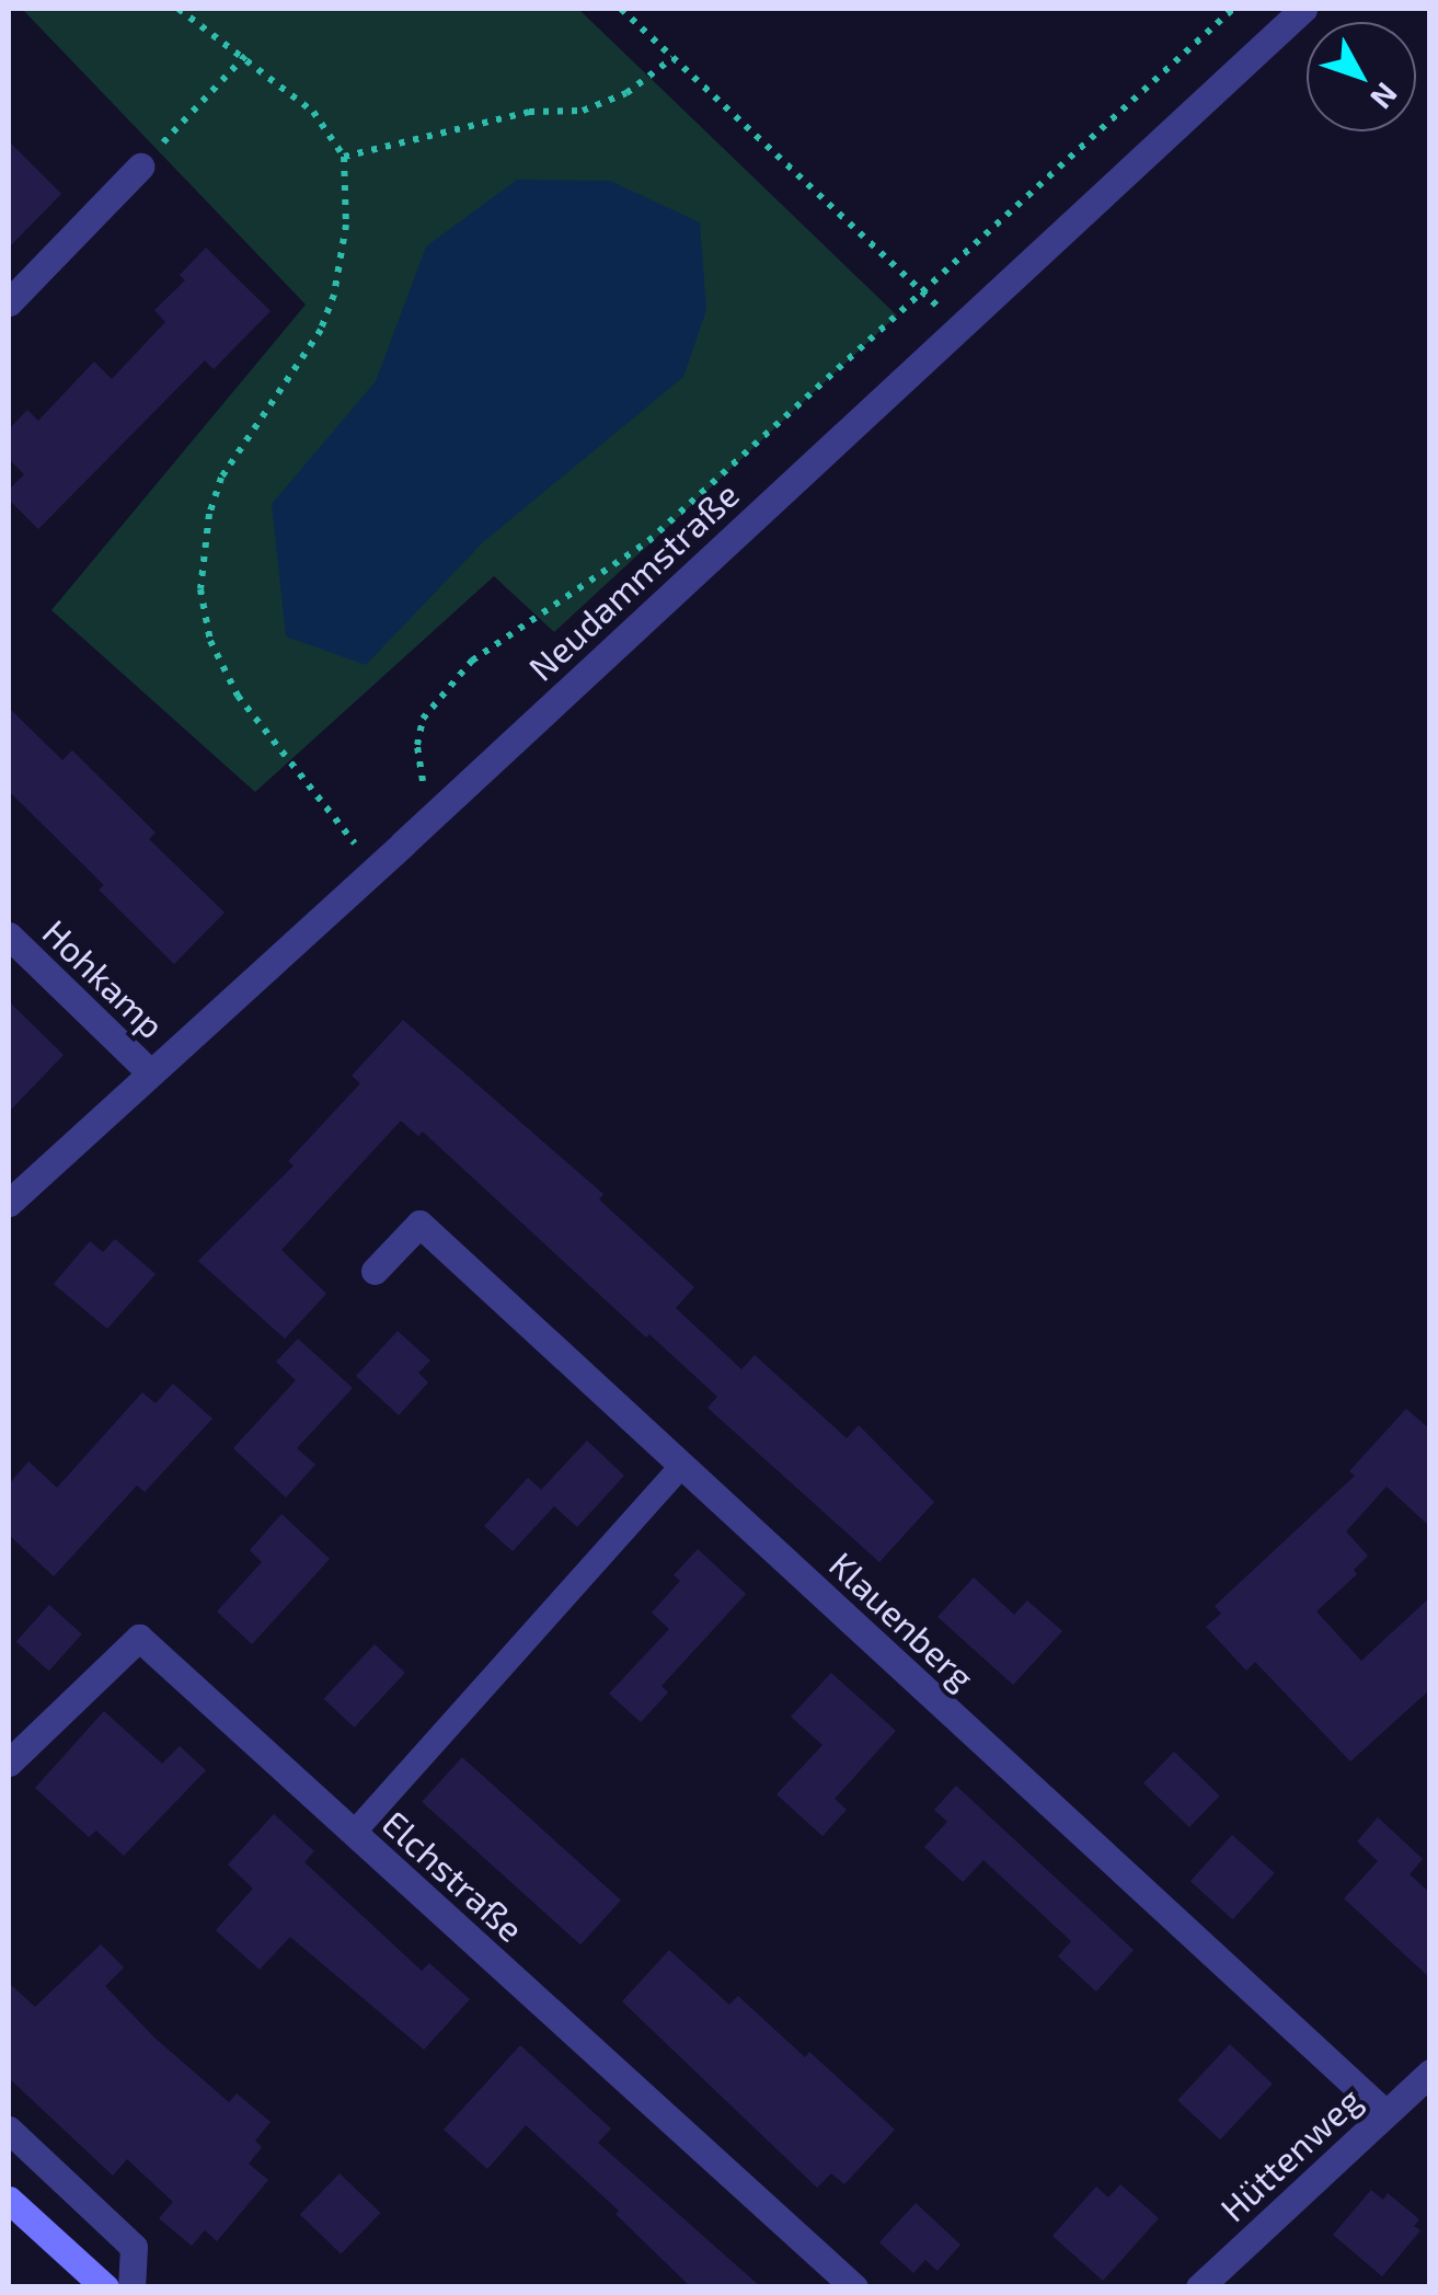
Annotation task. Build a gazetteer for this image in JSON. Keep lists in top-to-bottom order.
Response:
{
  "streets": {
    "street": [
      "Neudammstraße",
      "Hohkamp",
      "Klauenberg",
      "Elchstraße",
      "Hüttenweg"
    ]
  },
  "crossings": [
    ["Neudammstraße", "Hohkamp"],
    ["Klauenberg", "Hüttenweg"]
  ],
  "north": "bottom right"
}
